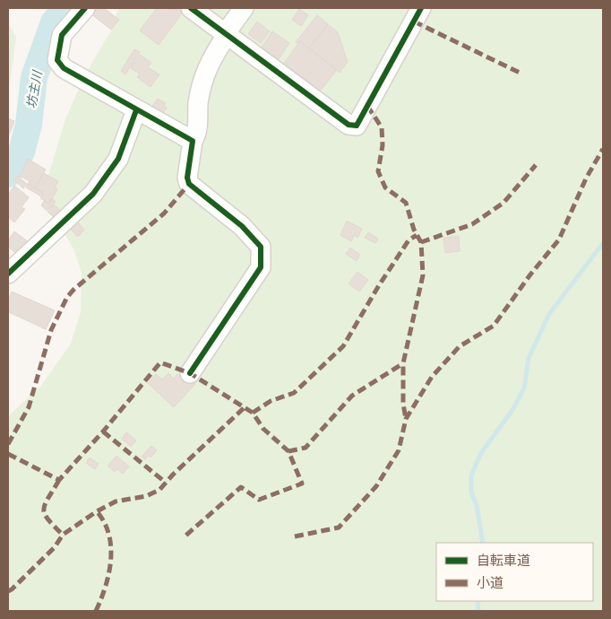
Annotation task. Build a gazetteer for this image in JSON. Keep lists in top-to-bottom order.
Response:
{
  "water": ["坊主川"],
  "legend": ["自転車道", "小道"]
}
